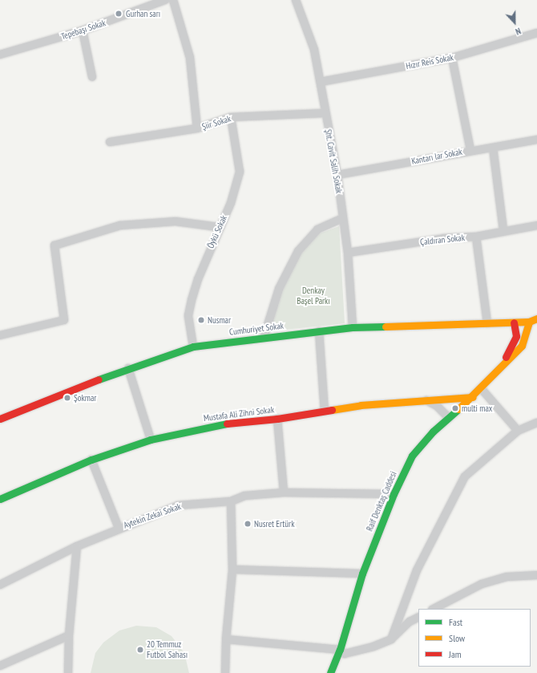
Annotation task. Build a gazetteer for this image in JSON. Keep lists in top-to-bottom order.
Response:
{
  "streets": {
    "street": [
      "Tepebaşı Sokak",
      "Hızır Reis Sokak",
      "Şiir Sokak",
      "Kantarı lar Sokak",
      "Şht. Cavit Salih Sokak",
      "Öykü Sokak",
      "Çaldıran Sokak",
      "Cumhuriyet Sokak",
      "Mustafa Ali Zihni Sokak",
      "Raif Denktaş Caddesi",
      "Aytekin Zekai Sokak"
    ]
  },
  "crossings": [
    ["Hızır Reis Sokak", "Şht. Cavit Salih Sokak"],
    ["Şiir Sokak", "Şht. Cavit Salih Sokak"],
    ["Şiir Sokak", "Öykü Sokak"],
    ["Kantarı lar Sokak", "Şht. Cavit Salih Sokak"],
    ["Şht. Cavit Salih Sokak", "Çaldıran Sokak"],
    ["Şht. Cavit Salih Sokak", "Cumhuriyet Sokak"],
    ["Öykü Sokak", "Cumhuriyet Sokak"],
    ["Cumhuriyet Sokak", "Raif Denktaş Caddesi"],
    ["Mustafa Ali Zihni Sokak", "Raif Denktaş Caddesi"],
    ["Raif Denktaş Caddesi", "Aytekin Zekai Sokak"]
  ],
  "parks": ["Denkay Başel Parkı"],
  "places": [
    "Gurhan sarı",
    "Nusmar",
    "Şokmar",
    "multi max",
    "Nusret Ertürk",
    "20 Temmuz Futbol Sahası"
  ],
  "legend": ["Fast", "Slow", "Jam"],
  "north": "bottom"
}
